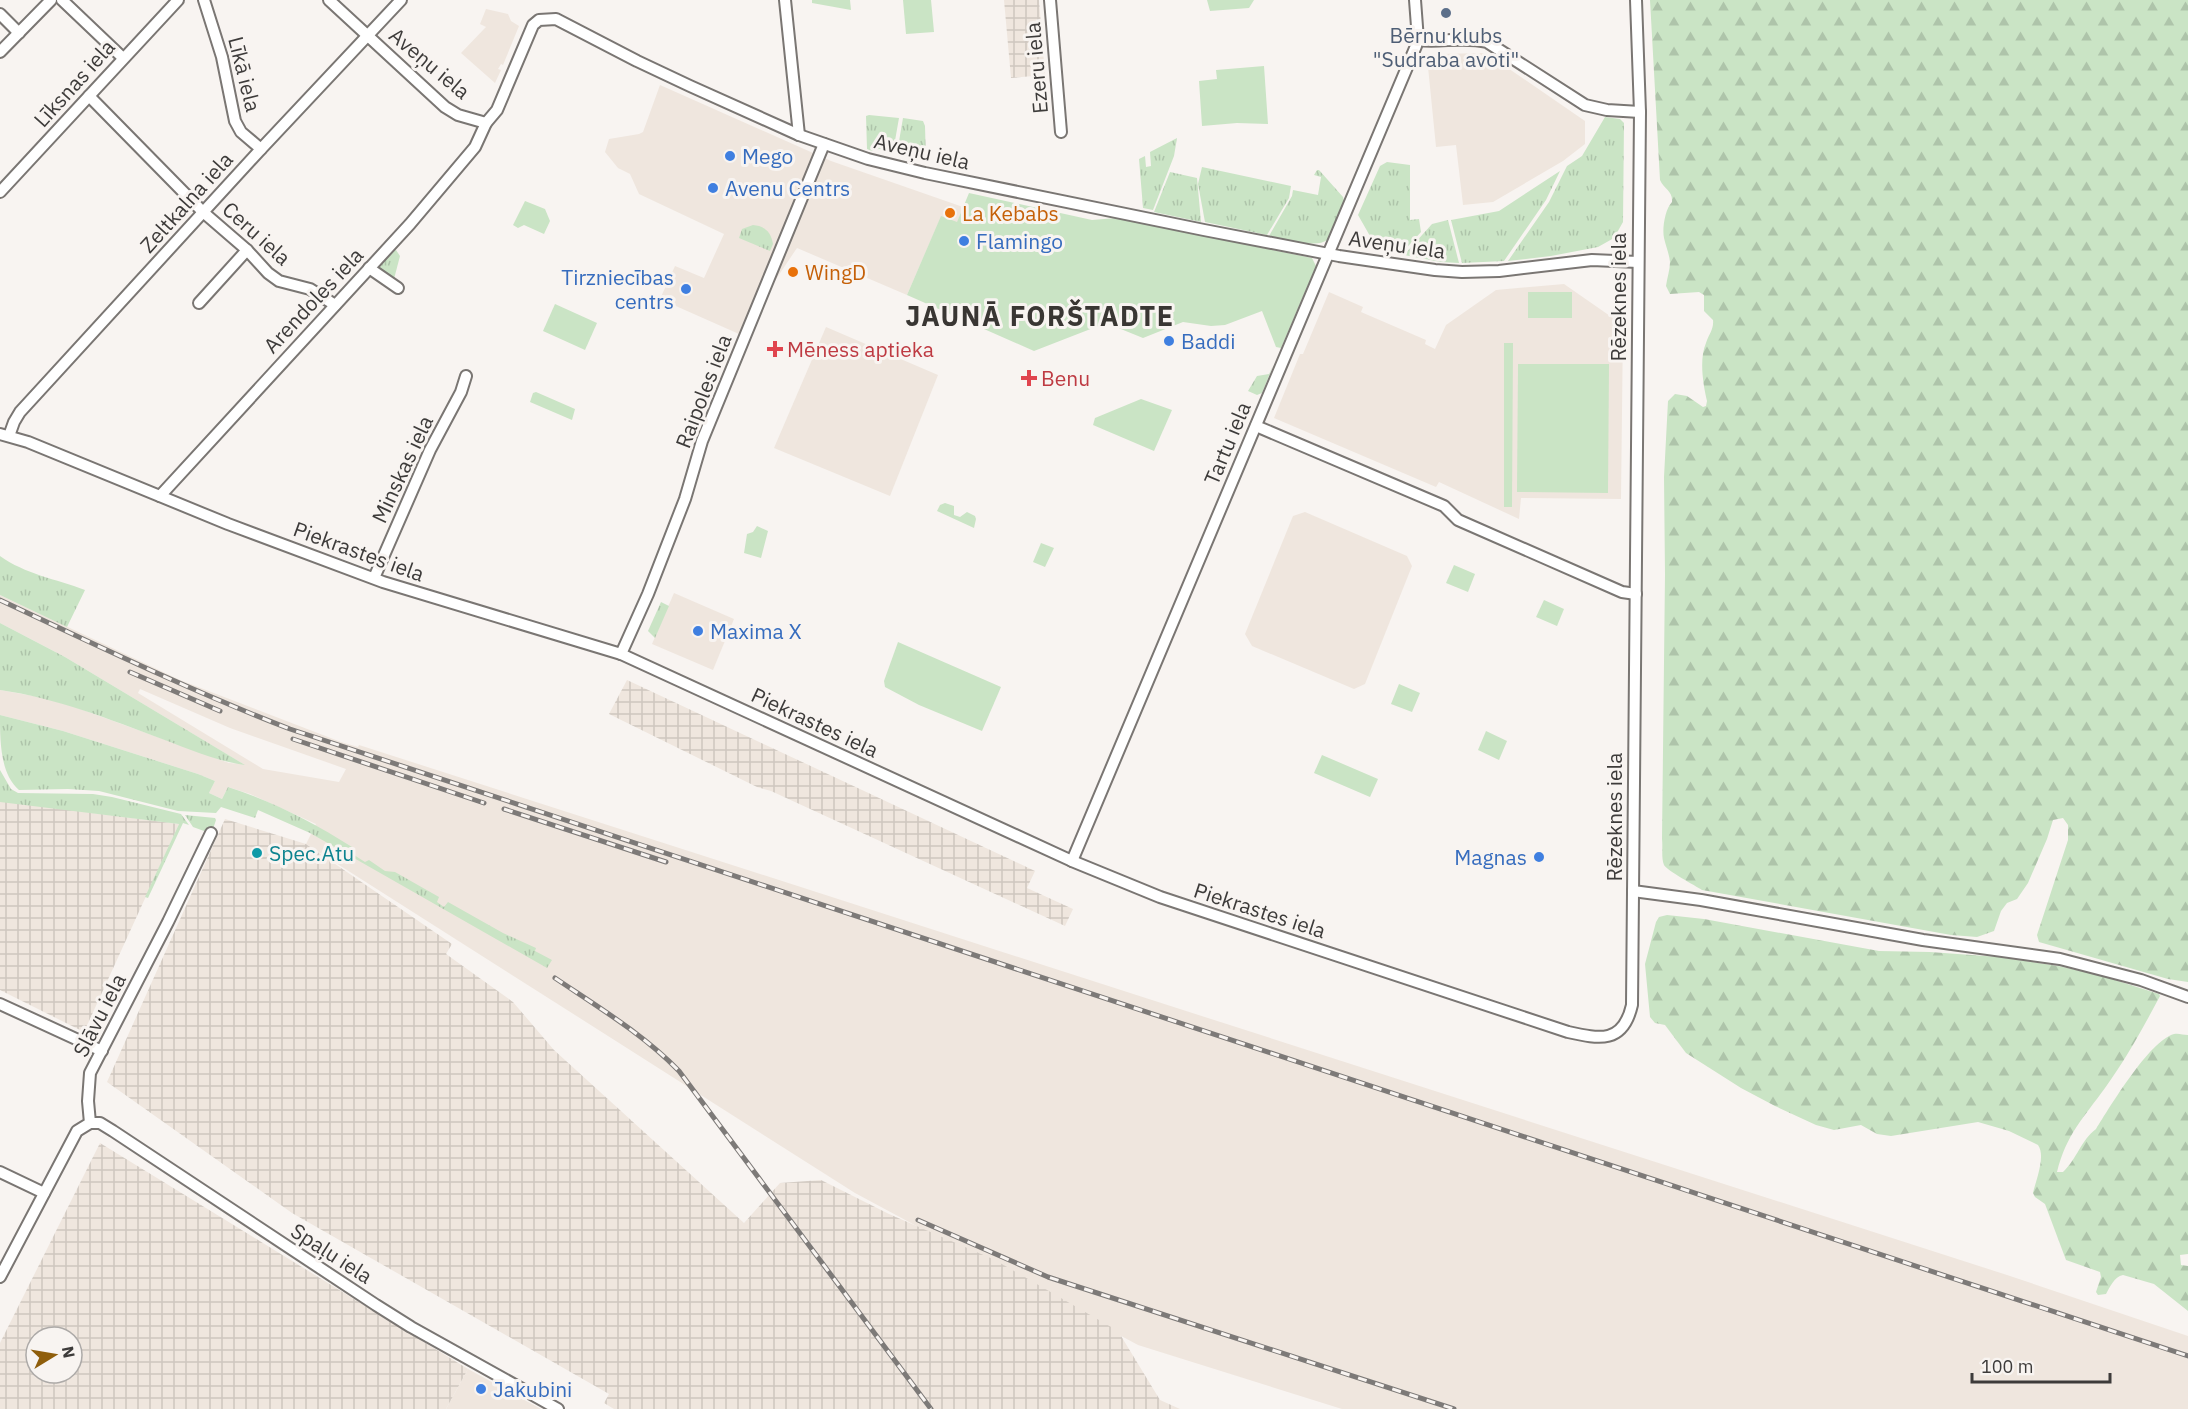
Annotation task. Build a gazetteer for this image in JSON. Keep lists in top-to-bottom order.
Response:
{
  "streets": {
    "street": [
      "Aveņu iela",
      "Ezeru iela",
      "Līkā iela",
      "Līksnas iela",
      "Zeltkalna iela",
      "Ceru iela",
      "Rēzeknes iela",
      "Arendoles iela",
      "Raipoles iela",
      "Tartu iela",
      "Minskas iela",
      "Piekrastes iela",
      "Slāvu iela",
      "Spaļu iela"
    ]
  },
  "crossings": [
    ["Aveņu iela", "Zeltkalna iela"],
    ["Aveņu iela", "Rēzeknes iela"],
    ["Aveņu iela", "Arendoles iela"],
    ["Aveņu iela", "Raipoles iela"],
    ["Aveņu iela", "Tartu iela"],
    ["Līkā iela", "Zeltkalna iela"],
    ["Līksnas iela", "Ceru iela"],
    ["Zeltkalna iela", "Ceru iela"],
    ["Zeltkalna iela", "Piekrastes iela"],
    ["Ceru iela", "Arendoles iela"],
    ["Rēzeknes iela", "Piekrastes iela"],
    ["Arendoles iela", "Piekrastes iela"],
    ["Raipoles iela", "Piekrastes iela"],
    ["Tartu iela", "Piekrastes iela"],
    ["Minskas iela", "Piekrastes iela"],
    ["Slāvu iela", "Spaļu iela"]
  ],
  "districts": ["JAUNĀ FORŠTADTE"],
  "places": {
    "other": [
      "Bērnu klubs \"Sudraba avoti\"",
      "Mego",
      "Avenu Centrs",
      "La Kebabs",
      "Flamingo",
      "WingD",
      "Tirzniecības centrs",
      "Baddi",
      "Maxima X",
      "Spec.Atu",
      "Magnas",
      "Jakubini"
    ],
    "health": ["Mēness aptieka", "Benu"]
  },
  "scale_bar": "100 m",
  "north": "right"
}
